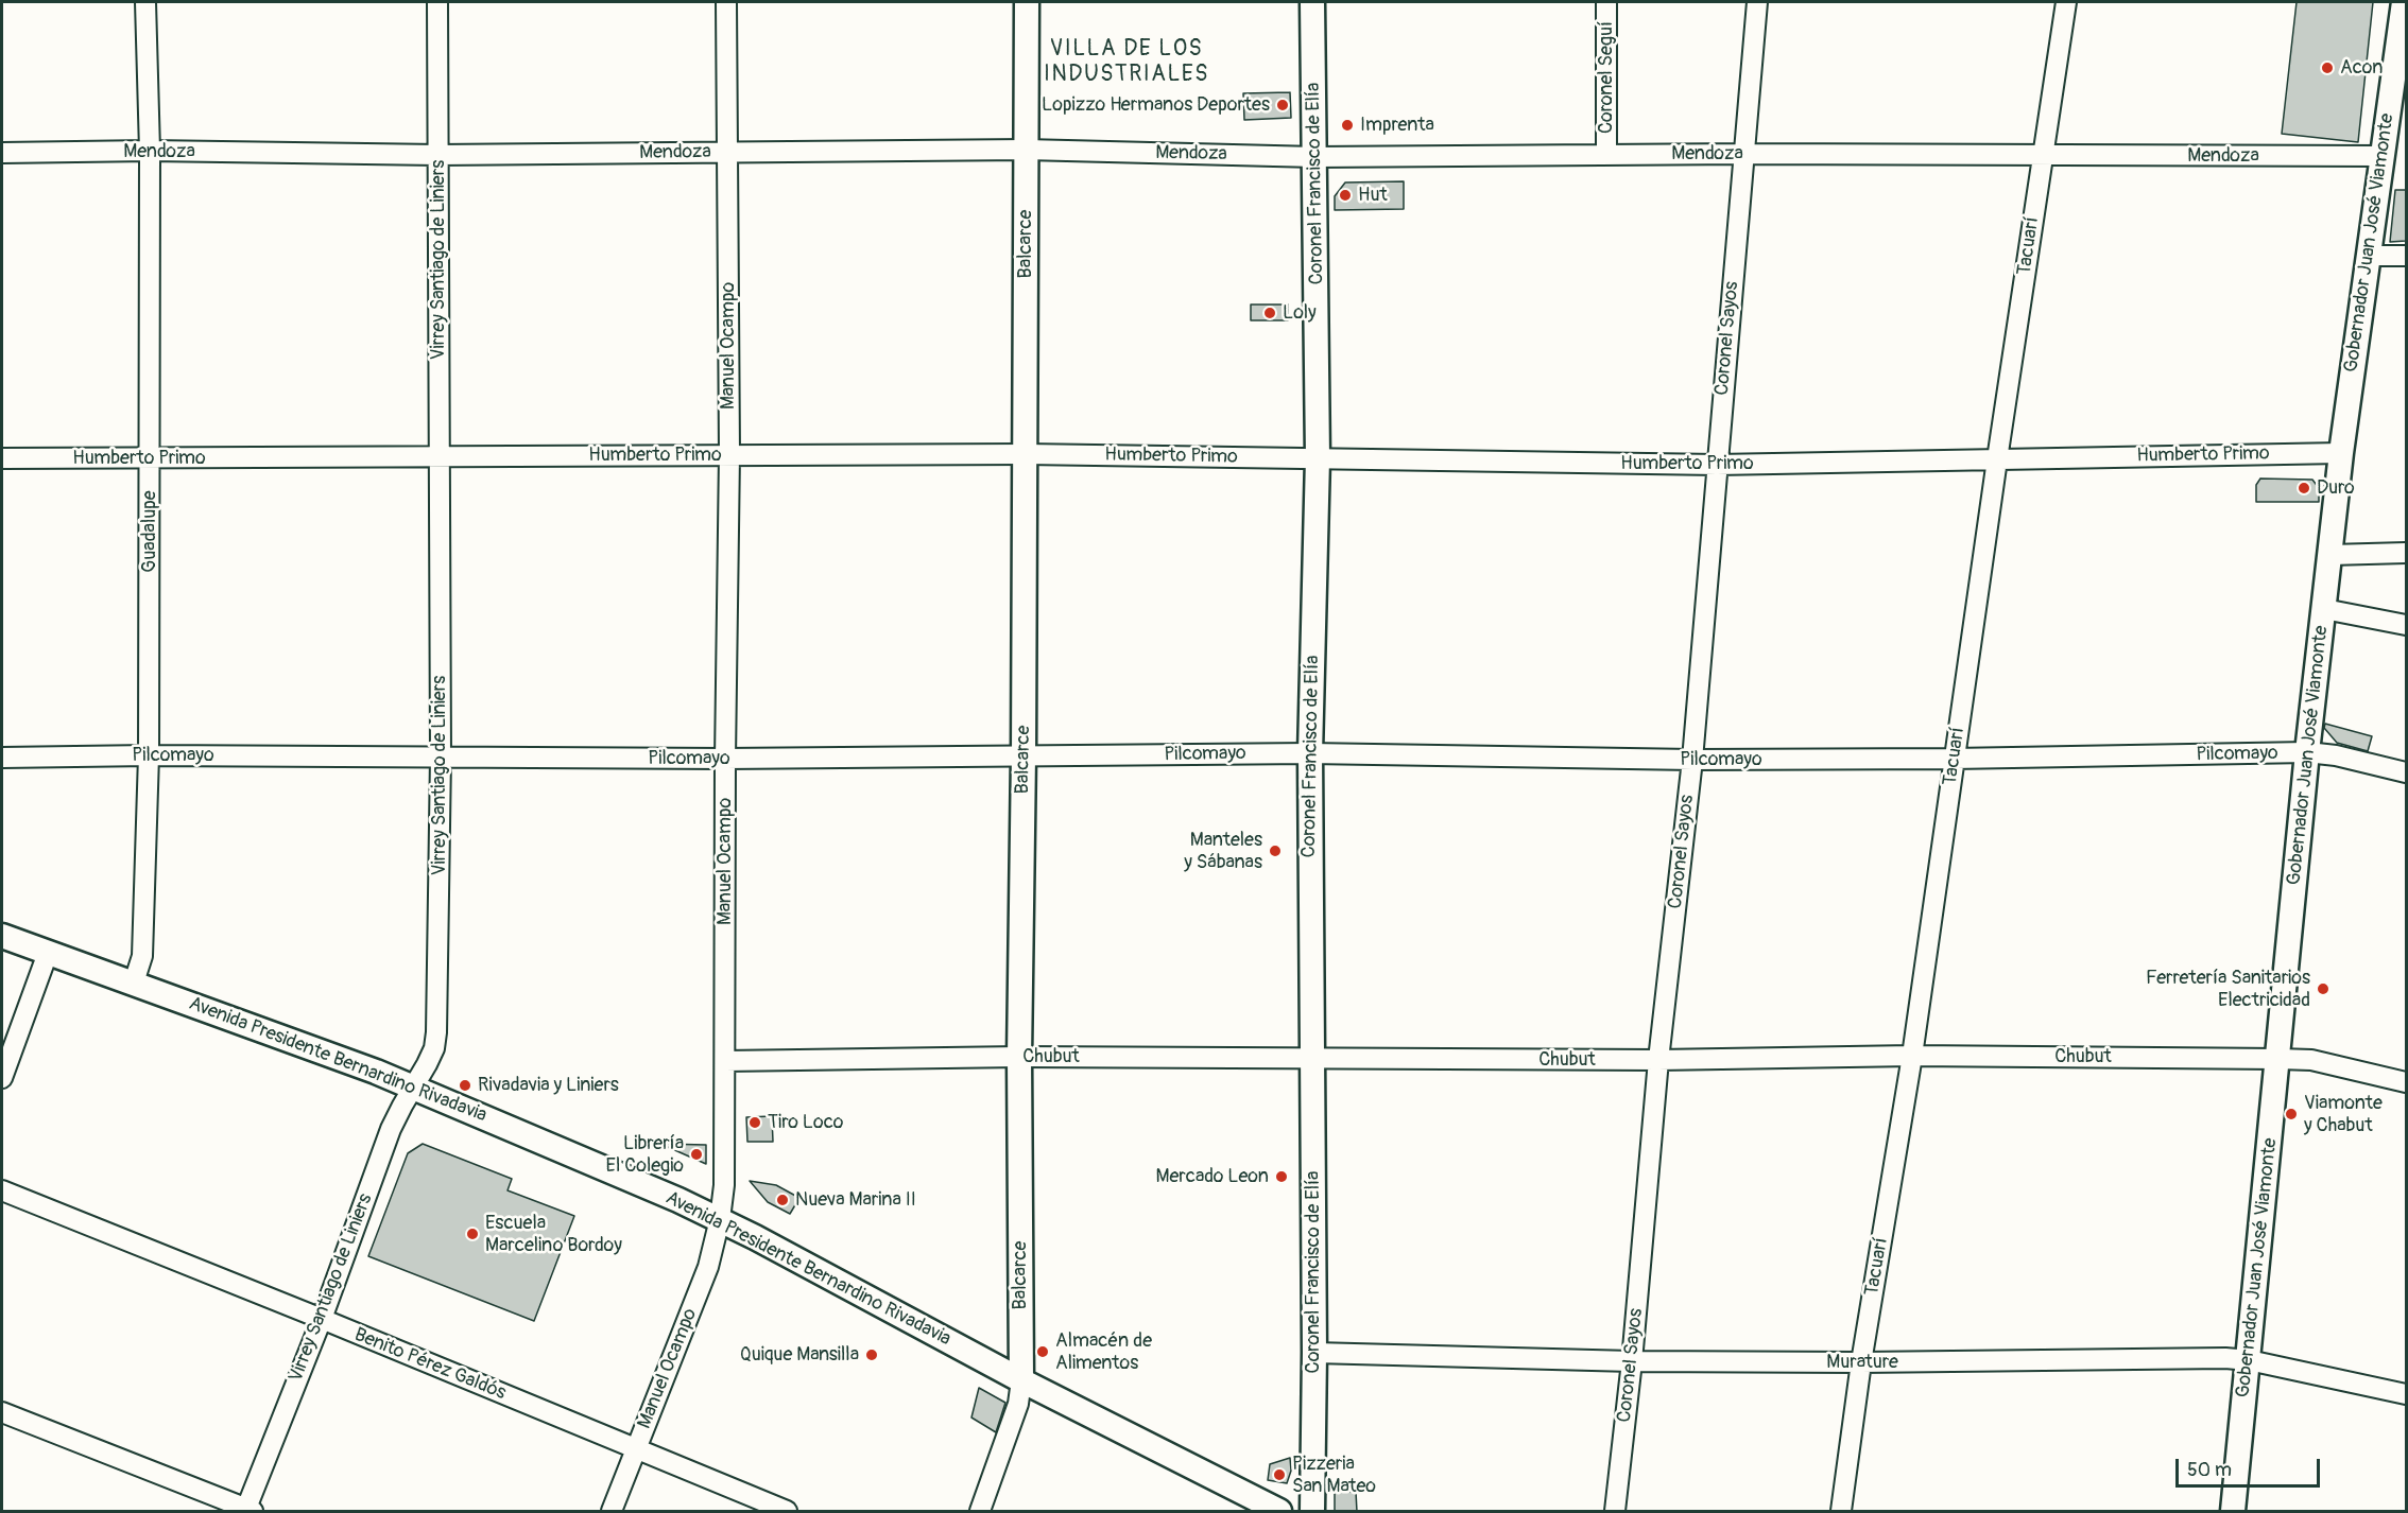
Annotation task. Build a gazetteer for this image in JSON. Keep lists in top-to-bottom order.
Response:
{
  "streets": {
    "street": [
      "Coronel Seguí",
      "Mendoza",
      "Coronel Francisco de Elía",
      "Gobernador Juan José Viamonte",
      "Balcarce",
      "Tacuarí",
      "Virrey Santiago de Liniers",
      "Coronel Sayos",
      "Manuel Ocampo",
      "Humberto Primo",
      "Guadalupe",
      "Pilcomayo",
      "Chubut",
      "Avenida Presidente Bernardino Rivadavia",
      "Murature",
      "Benito Pérez Galdós"
    ]
  },
  "crossings": [
    ["Coronel Seguí", "Mendoza"],
    ["Mendoza", "Coronel Francisco de Elía"],
    ["Mendoza", "Gobernador Juan José Viamonte"],
    ["Mendoza", "Balcarce"],
    ["Mendoza", "Tacuarí"],
    ["Mendoza", "Virrey Santiago de Liniers"],
    ["Mendoza", "Coronel Sayos"],
    ["Mendoza", "Manuel Ocampo"],
    ["Mendoza", "Guadalupe"],
    ["Coronel Francisco de Elía", "Humberto Primo"],
    ["Coronel Francisco de Elía", "Pilcomayo"],
    ["Coronel Francisco de Elía", "Chubut"],
    ["Coronel Francisco de Elía", "Murature"],
    ["Gobernador Juan José Viamonte", "Humberto Primo"],
    ["Gobernador Juan José Viamonte", "Pilcomayo"],
    ["Gobernador Juan José Viamonte", "Chubut"],
    ["Gobernador Juan José Viamonte", "Murature"],
    ["Balcarce", "Humberto Primo"],
    ["Balcarce", "Pilcomayo"],
    ["Balcarce", "Chubut"],
    ["Balcarce", "Avenida Presidente Bernardino Rivadavia"],
    ["Tacuarí", "Humberto Primo"],
    ["Tacuarí", "Pilcomayo"],
    ["Tacuarí", "Chubut"],
    ["Tacuarí", "Murature"],
    ["Virrey Santiago de Liniers", "Humberto Primo"],
    ["Virrey Santiago de Liniers", "Pilcomayo"],
    ["Virrey Santiago de Liniers", "Avenida Presidente Bernardino Rivadavia"],
    ["Virrey Santiago de Liniers", "Benito Pérez Galdós"],
    ["Coronel Sayos", "Humberto Primo"],
    ["Coronel Sayos", "Pilcomayo"],
    ["Coronel Sayos", "Chubut"],
    ["Coronel Sayos", "Murature"],
    ["Manuel Ocampo", "Humberto Primo"],
    ["Manuel Ocampo", "Pilcomayo"],
    ["Manuel Ocampo", "Chubut"],
    ["Manuel Ocampo", "Avenida Presidente Bernardino Rivadavia"],
    ["Manuel Ocampo", "Benito Pérez Galdós"],
    ["Humberto Primo", "Guadalupe"],
    ["Guadalupe", "Pilcomayo"],
    ["Guadalupe", "Avenida Presidente Bernardino Rivadavia"]
  ],
  "districts": ["VILLA DE LOS INDUSTRIALES"],
  "places": [
    "Acon",
    "Lopizzo Hermanos Deportes",
    "Imprenta",
    "Hut",
    "Loly",
    "Duro",
    "Manteles y Sábanas",
    "Ferretería Sanitarios Electricidad",
    "Rivadavia y Liniers",
    "Viamonte y Chabut",
    "Tiro Loco",
    "Librería El Colegio",
    "Mercado Leon",
    "Nueva Marina II",
    "Escuela Marcelino Bordoy",
    "Almacén de Alimentos",
    "Quique Mansilla",
    "Pizzeria San Mateo"
  ],
  "scale_bar": "50 m"
}
